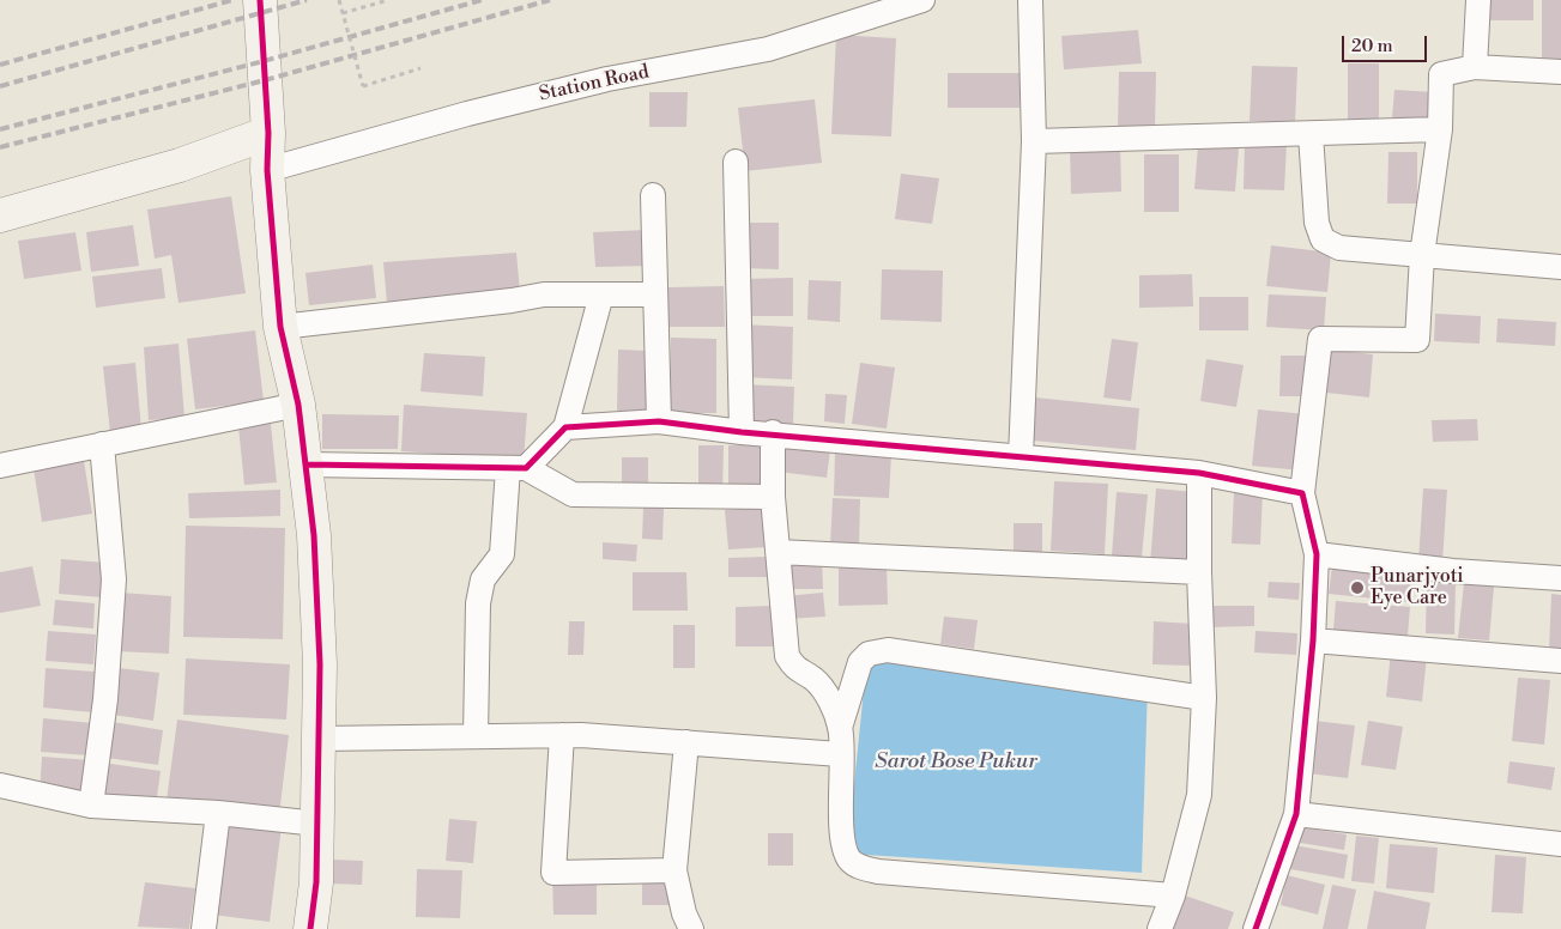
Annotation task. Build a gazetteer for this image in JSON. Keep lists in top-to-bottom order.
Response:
{
  "streets": {
    "street": ["Station Road"]
  },
  "water": ["Sarot Bose Pukur"],
  "places": ["Punarjyoti Eye Care"],
  "scale_bar": "20 m"
}
